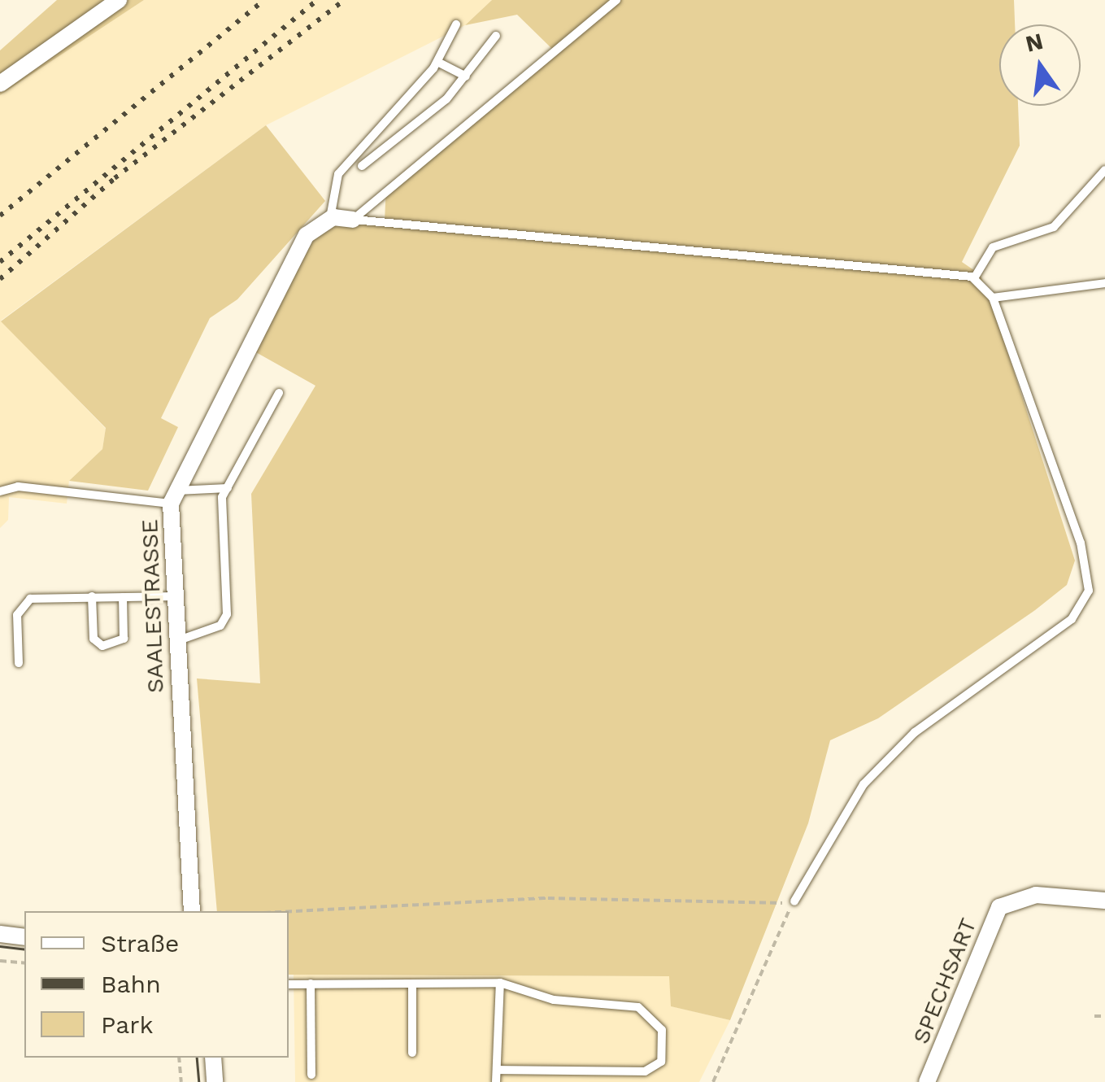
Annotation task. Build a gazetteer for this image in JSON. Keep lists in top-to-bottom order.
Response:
{
  "streets": {
    "street": ["SAALESTRASSE", "SPECHSART"]
  },
  "legend": ["Straße", "Bahn", "Park"],
  "north": "top"
}
